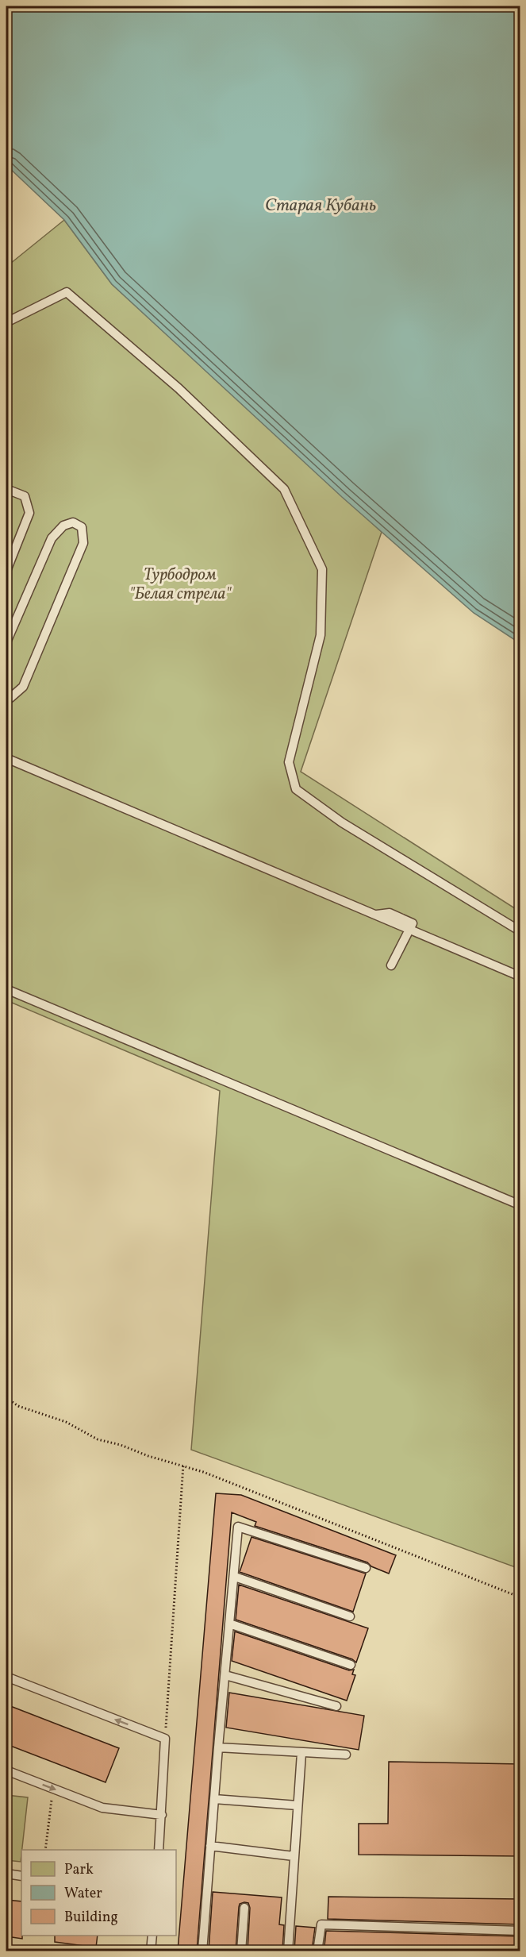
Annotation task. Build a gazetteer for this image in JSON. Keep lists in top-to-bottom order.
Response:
{
  "water": ["Старая Кубань"],
  "parks": ["Турбодром \"Белая стрела\""],
  "legend": ["Park", "Water", "Building"]
}
